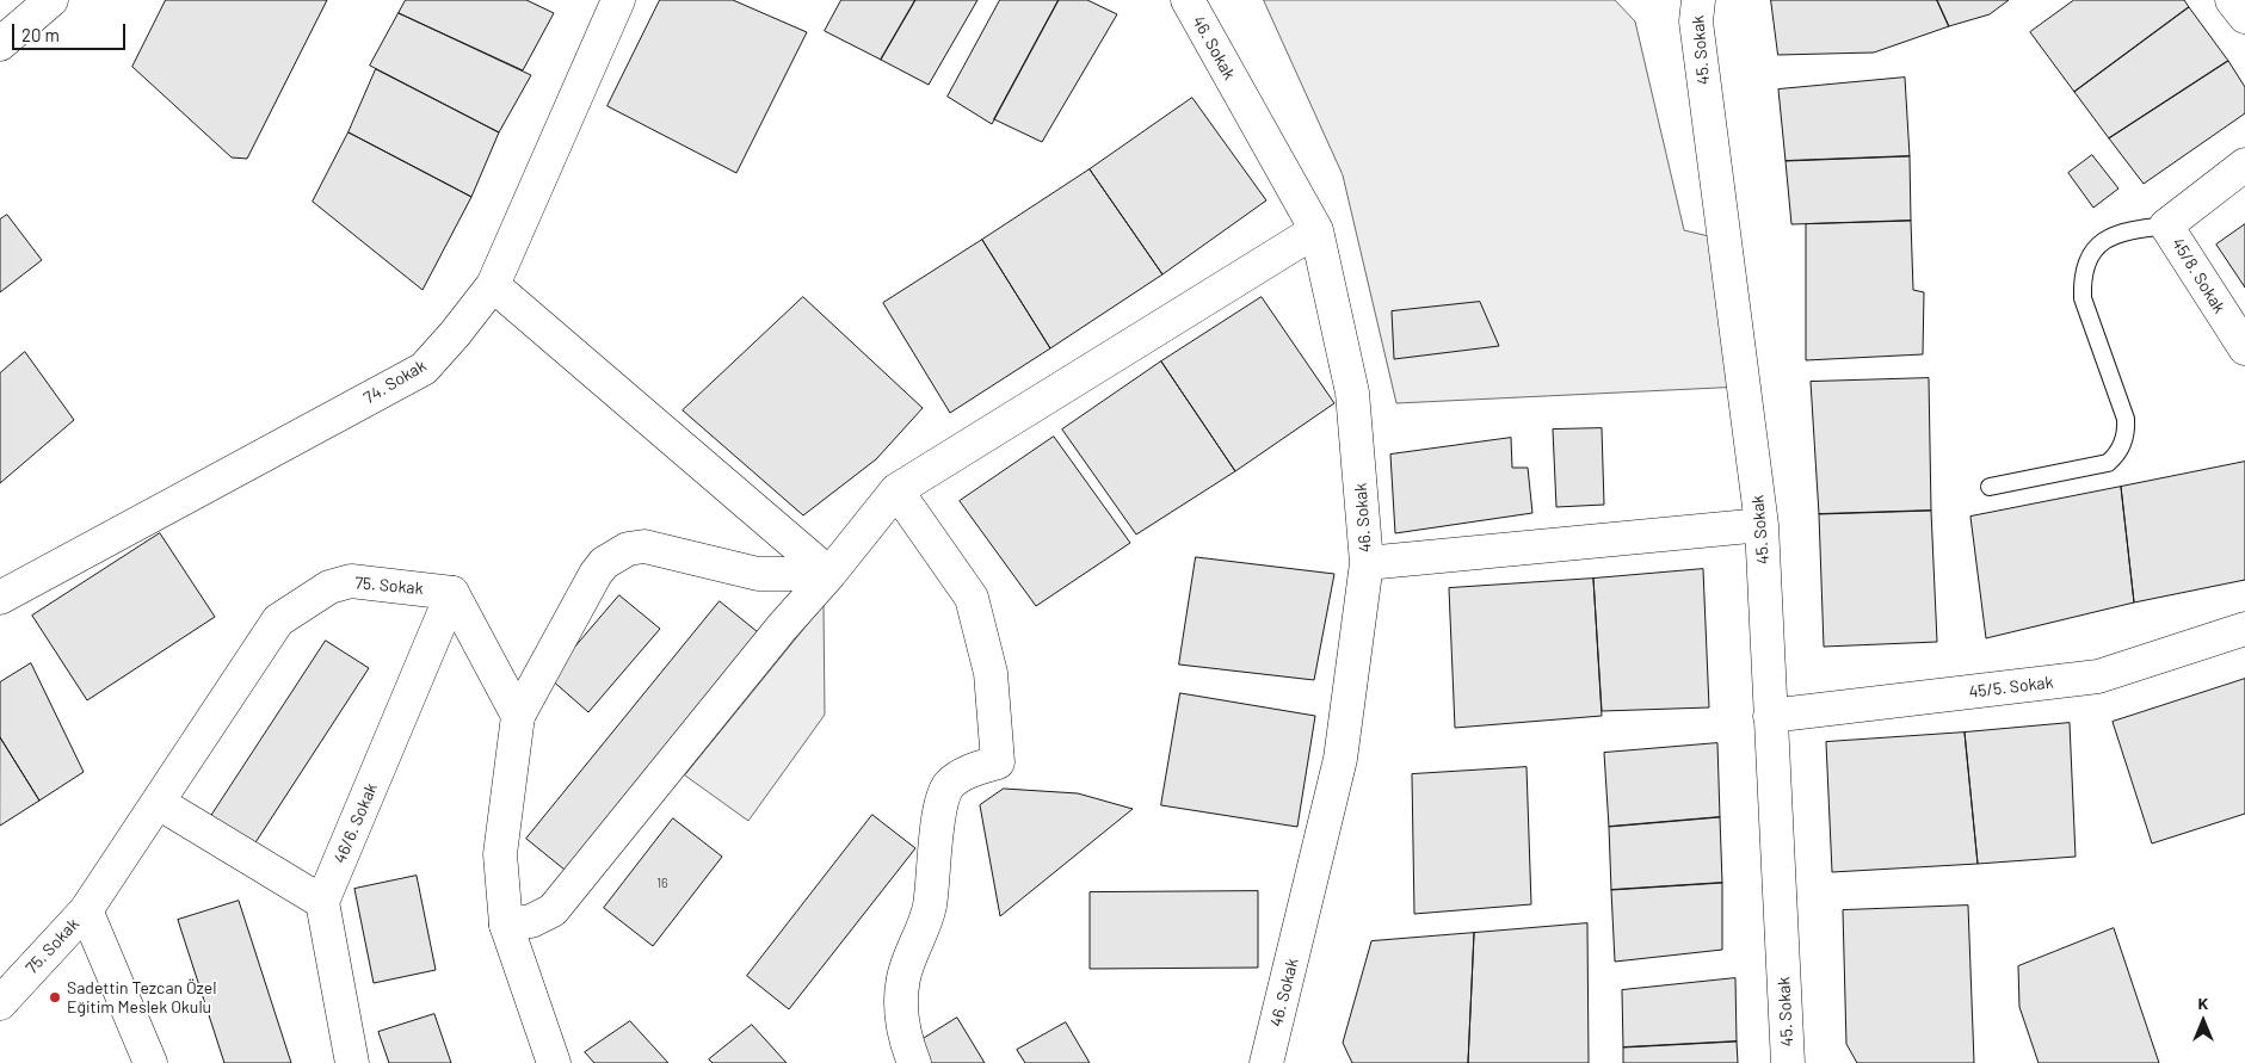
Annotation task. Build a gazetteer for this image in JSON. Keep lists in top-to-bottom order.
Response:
{
  "streets": {
    "street": [
      "46. Sokak",
      "45. Sokak",
      "45/8. Sokak",
      "74. Sokak",
      "75. Sokak",
      "45/5. Sokak",
      "46/6. Sokak"
    ]
  },
  "crossings": [
    ["45. Sokak", "45/5. Sokak"],
    ["75. Sokak", "46/6. Sokak"]
  ],
  "places": ["Sadettin Tezcan Özel Eğitim Meslek Okulu"],
  "house_numbers": ["16"],
  "scale_bar": "20 m",
  "north": "top"
}
